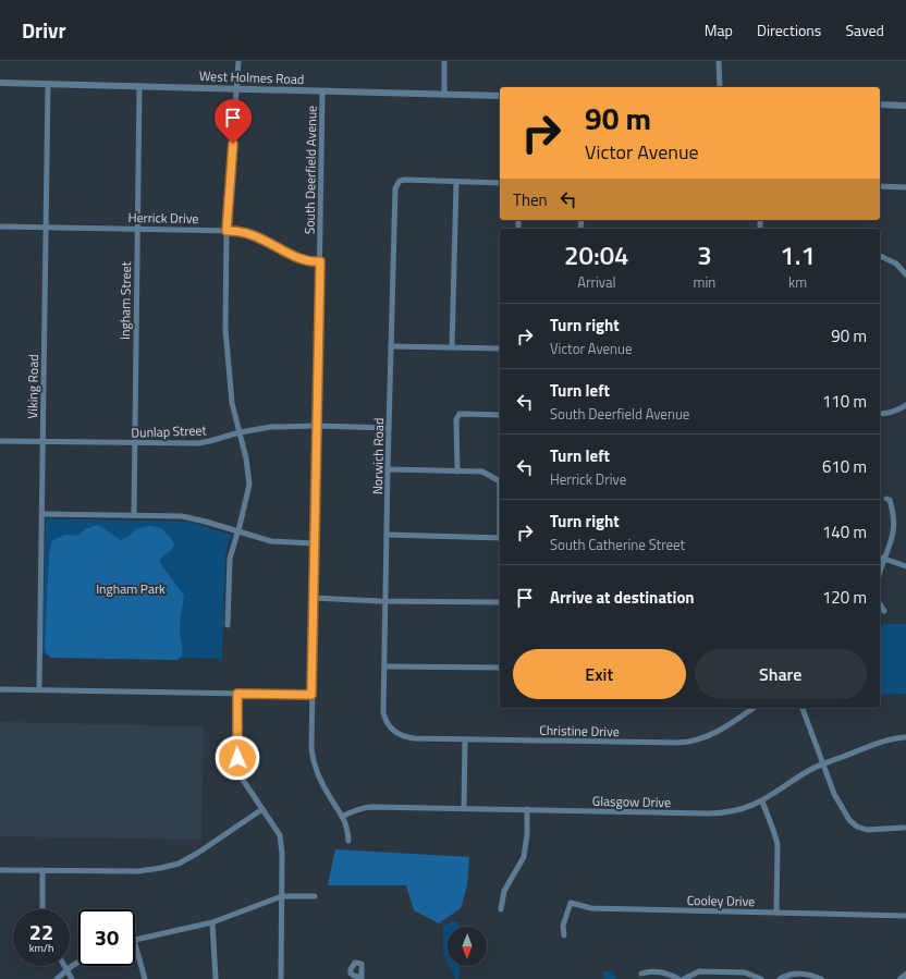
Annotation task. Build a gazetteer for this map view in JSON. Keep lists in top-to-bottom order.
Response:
{
  "streets": {
    "street": [
      "West Holmes Road",
      "South Deerfield Avenue",
      "Herrick Drive",
      "Ingham Street",
      "Viking Road",
      "Dunlap Street",
      "Norwich Road",
      "Christine Drive",
      "Glasgow Drive",
      "Cooley Drive"
    ]
  },
  "crossings": [
    ["West Holmes Road", "South Deerfield Avenue"],
    ["West Holmes Road", "Ingham Street"],
    ["West Holmes Road", "Viking Road"],
    ["South Deerfield Avenue", "Herrick Drive"],
    ["South Deerfield Avenue", "Dunlap Street"],
    ["South Deerfield Avenue", "Glasgow Drive"],
    ["Herrick Drive", "Ingham Street"],
    ["Herrick Drive", "Viking Road"],
    ["Ingham Street", "Dunlap Street"],
    ["Viking Road", "Dunlap Street"],
    ["Dunlap Street", "Norwich Road"],
    ["Norwich Road", "Christine Drive"]
  ],
  "parks": ["Ingham Park"],
  "north": "bottom",
  "page": {
    "header": "Drivr",
    "nav": ["Map", "Directions", "Saved"],
    "turn": ["90 m", "Victor Avenue"],
    "then": "Then",
    "eta": [
      "20:04",
      "Arrival",
      "3",
      "min",
      "1.1",
      "km"
    ],
    "list": [
      {
        "name": "Turn right",
        "note": "Victor Avenue",
        "value": "90 m"
      },
      {
        "name": "Turn left",
        "note": "South Deerfield Avenue",
        "value": "110 m"
      },
      {
        "name": "Turn left",
        "note": "Herrick Drive",
        "value": "610 m"
      },
      {
        "name": "Turn right",
        "note": "South Catherine Street",
        "value": "140 m"
      },
      {
        "name": "Arrive at destination",
        "value": "120 m"
      }
    ],
    "buttons": ["Exit", "Share"],
    "speed": "22 km/h",
    "limit": "30"
  }
}
